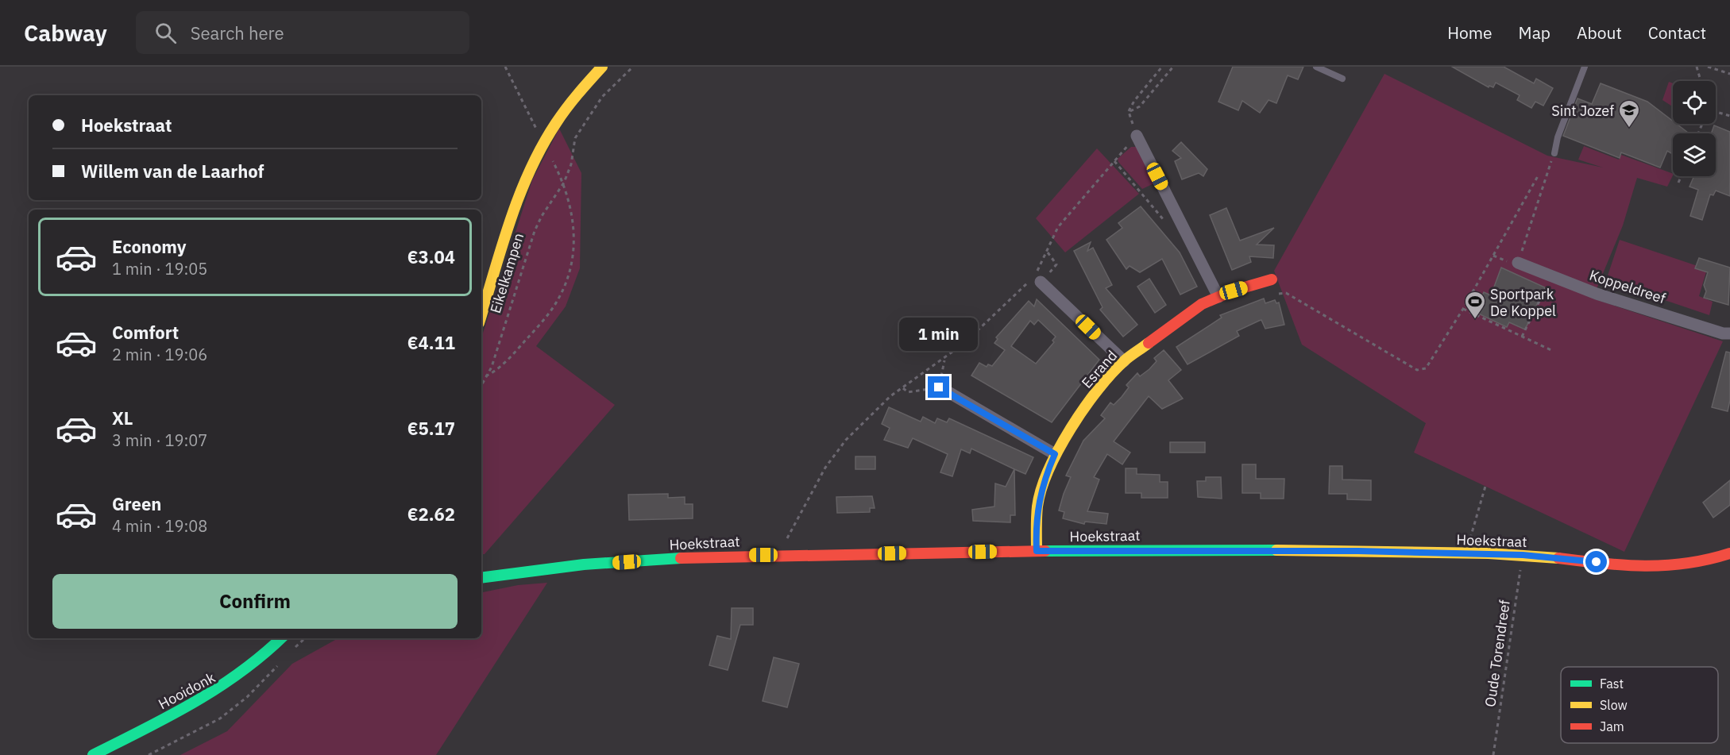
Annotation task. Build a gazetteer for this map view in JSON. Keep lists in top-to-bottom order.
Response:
{
  "streets": {
    "street": [
      "Eikelkampen",
      "Koppeldreef",
      "Esrand",
      "Hoekstraat",
      "Hooidonk"
    ],
    "path": ["Oude Torendreef"]
  },
  "crossings": [
    ["Esrand", "Hoekstraat"],
    ["Hoekstraat", "Oude Torendreef"]
  ],
  "places": {
    "school or university": ["Sint Jozef"],
    "sports": ["Sportpark De Koppel"]
  },
  "legend": ["Fast", "Slow", "Jam"],
  "page": {
    "header": "Cabway",
    "search": "Search here",
    "nav": [
      "Home",
      "Map",
      "About",
      "Contact"
    ],
    "banner": ["Hoekstraat", "Willem van de Laarhof"],
    "list": [
      {
        "name": "Economy",
        "note": "1 min · 19:05",
        "value": "€3.04"
      },
      {
        "name": "Comfort",
        "note": "2 min · 19:06",
        "value": "€4.11"
      },
      {
        "name": "XL",
        "note": "3 min · 19:07",
        "value": "€5.17"
      },
      {
        "name": "Green",
        "note": "4 min · 19:08",
        "value": "€2.62"
      }
    ],
    "bubble": "1 min",
    "buttons": "Confirm"
  }
}
